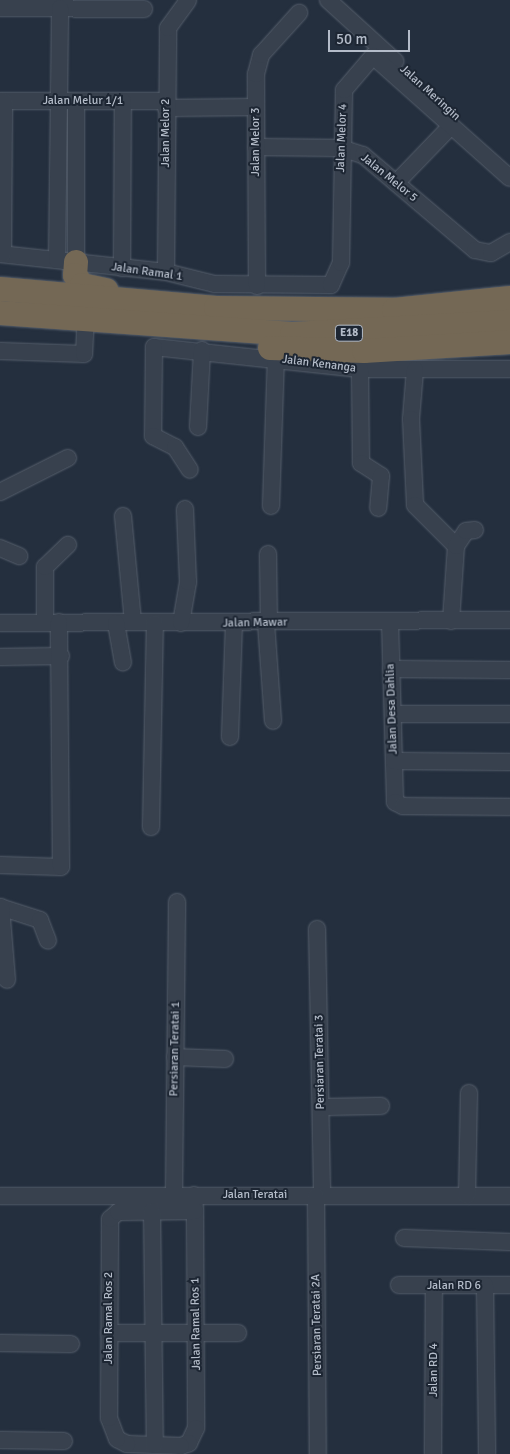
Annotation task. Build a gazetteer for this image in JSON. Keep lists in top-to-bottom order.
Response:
{
  "streets": {
    "highway": ["E18"],
    "street": [
      "Jalan Meringin",
      "Jalan Melur 1/1",
      "Jalan Melor 2",
      "Jalan Melor 4",
      "Jalan Melor 3",
      "Jalan Melor 5",
      "Jalan Ramal 1",
      "Jalan Kenanga",
      "Jalan Mawar",
      "Jalan Desa Dahlia",
      "Persiaran Teratai 1",
      "Persiaran Teratai 3",
      "Jalan Teratai",
      "Jalan RD 6",
      "Jalan Ramal Ros 2",
      "Jalan Ramal Ros 1",
      "Persiaran Teratai 2A",
      "Jalan RD 4"
    ]
  },
  "crossings": [
    ["Jalan Melur 1/1", "Jalan Melor 2"],
    ["Jalan Melur 1/1", "Jalan Melor 3"],
    ["Jalan Melor 2", "Jalan Ramal 1"],
    ["Jalan Melor 4", "Jalan Melor 5"],
    ["Jalan Melor 4", "Jalan Ramal 1"],
    ["Jalan Melor 3", "Jalan Melor 5"],
    ["Jalan Melor 3", "Jalan Ramal 1"],
    ["E18", "Jalan Kenanga"],
    ["Jalan Mawar", "Jalan Desa Dahlia"],
    ["Persiaran Teratai 1", "Jalan Teratai"],
    ["Persiaran Teratai 3", "Jalan Teratai"],
    ["Persiaran Teratai 3", "Persiaran Teratai 2A"],
    ["Jalan Teratai", "Jalan Ramal Ros 2"],
    ["Jalan Teratai", "Jalan Ramal Ros 1"],
    ["Jalan Teratai", "Persiaran Teratai 2A"],
    ["Jalan RD 6", "Jalan RD 4"],
    ["Jalan Ramal Ros 2", "Jalan Ramal Ros 1"]
  ],
  "scale_bar": "50 m"
}
